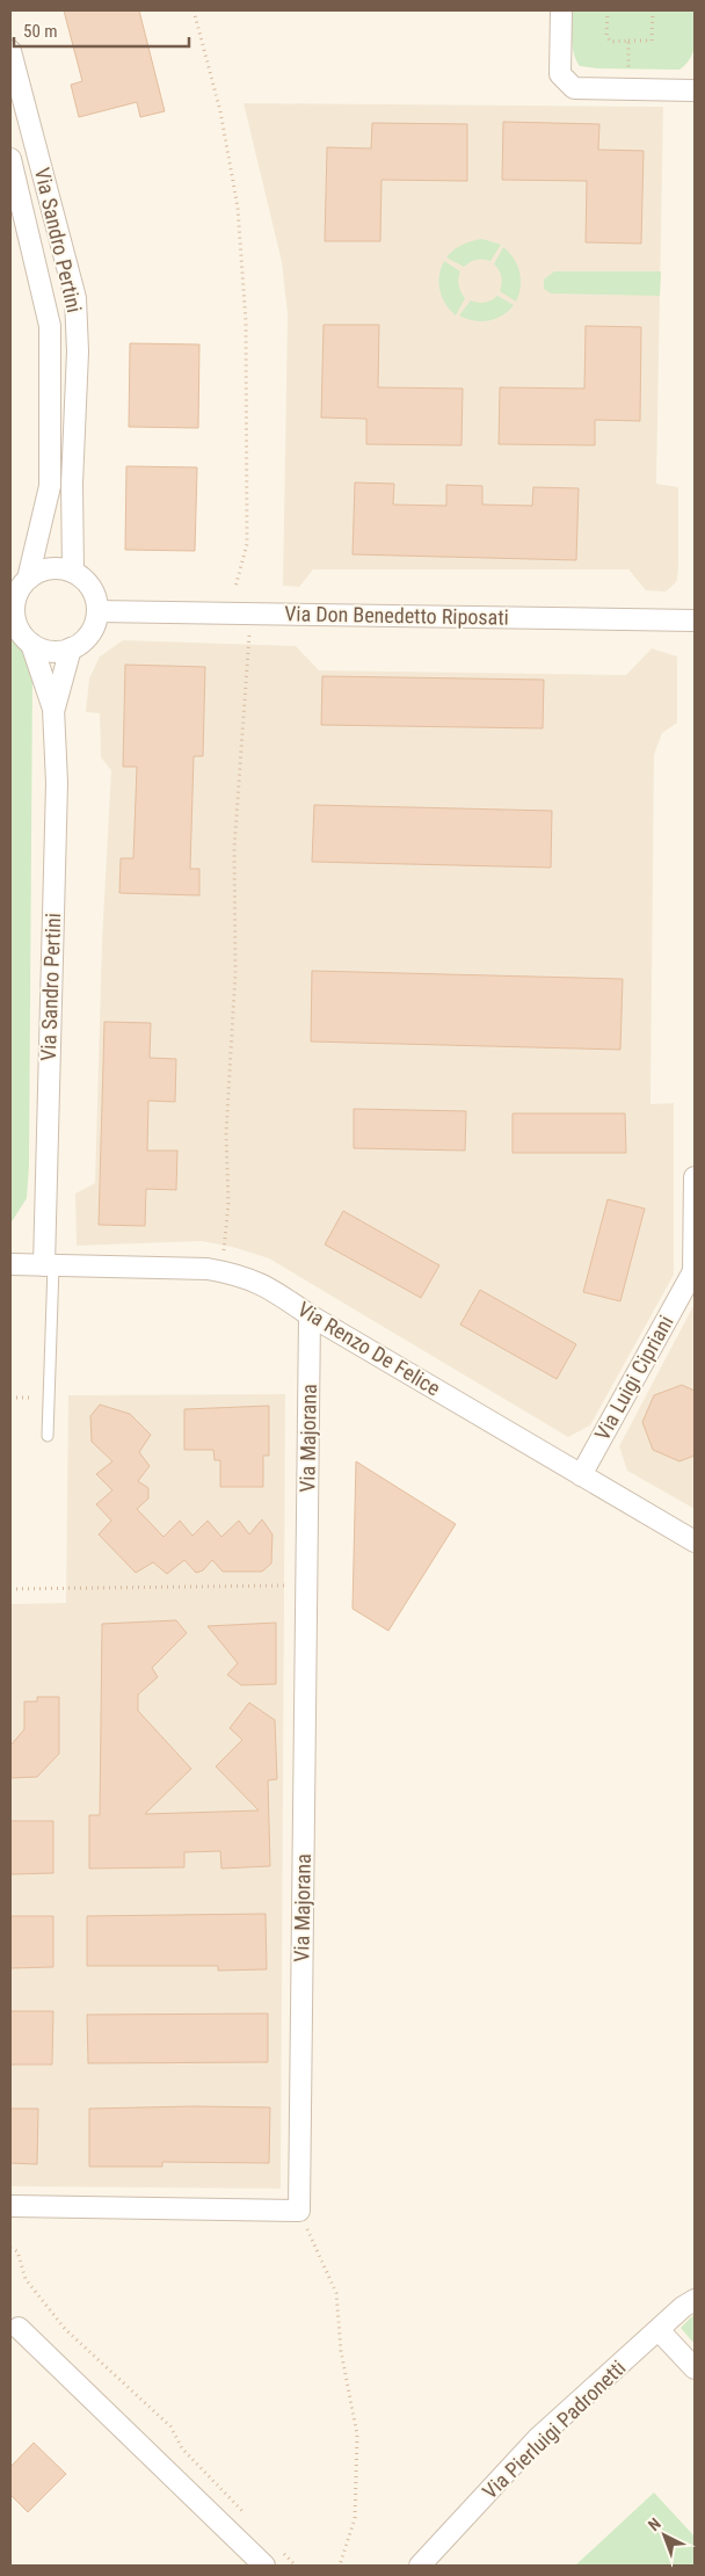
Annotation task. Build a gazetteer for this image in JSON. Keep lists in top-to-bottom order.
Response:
{
  "streets": {
    "street": [
      "Via Sandro Pertini",
      "Via Don Benedetto Riposati",
      "Via Renzo De Felice",
      "Via Luigi Cipriani",
      "Via Majorana",
      "Via Pierluigi Padronetti"
    ]
  },
  "crossings": [
    ["Via Sandro Pertini", "Via Don Benedetto Riposati"],
    ["Via Sandro Pertini", "Via Renzo De Felice"],
    ["Via Renzo De Felice", "Via Luigi Cipriani"],
    ["Via Renzo De Felice", "Via Majorana"]
  ],
  "scale_bar": "50 m",
  "north": "top left"
}
